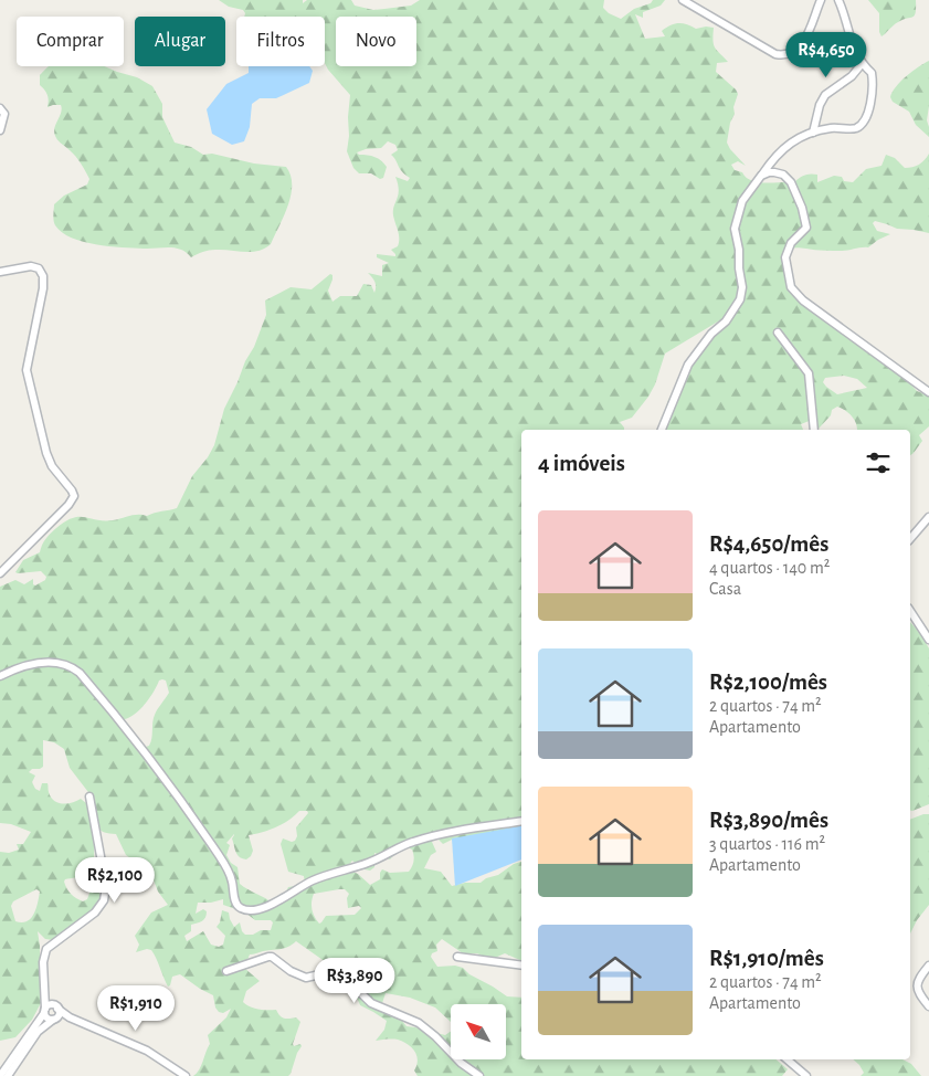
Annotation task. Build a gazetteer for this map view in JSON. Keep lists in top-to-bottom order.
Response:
{
  "north": "top left",
  "page": {
    "chip": [
      "Comprar",
      "Alugar",
      "Filtros",
      "Novo"
    ],
    "price": [
      "R$4,650",
      "R$2,100",
      "R$3,890",
      "R$1,910"
    ],
    "heading": "4 imóveis",
    "list": [
      {
        "name": "R$4,650/mês",
        "note": "4 quartos · 140 m² · Casa"
      },
      {
        "name": "R$2,100/mês",
        "note": "2 quartos · 74 m² · Apartamento"
      },
      {
        "name": "R$3,890/mês",
        "note": "3 quartos · 116 m² · Apartamento"
      },
      {
        "name": "R$1,910/mês",
        "note": "2 quartos · 74 m² · Apartamento"
      }
    ]
  }
}
